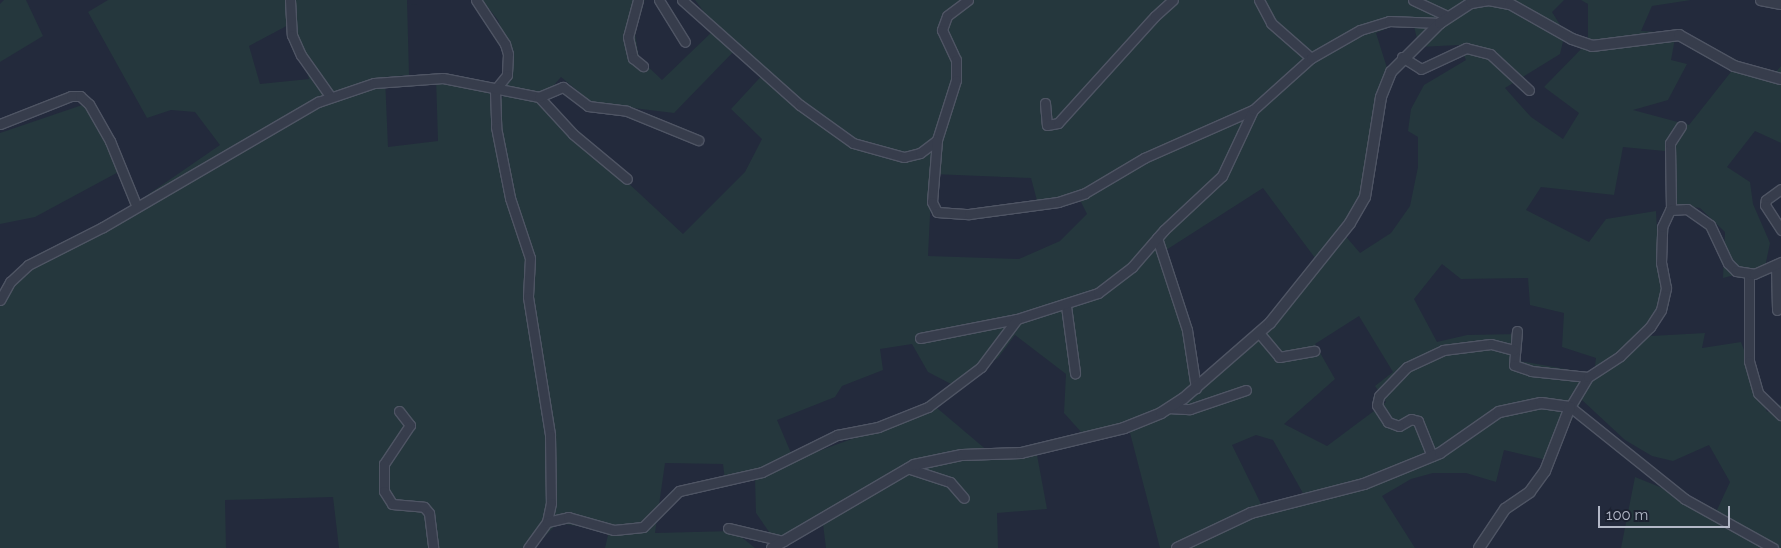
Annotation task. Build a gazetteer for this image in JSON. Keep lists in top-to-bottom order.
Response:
{
  "scale_bar": "100 m"
}
